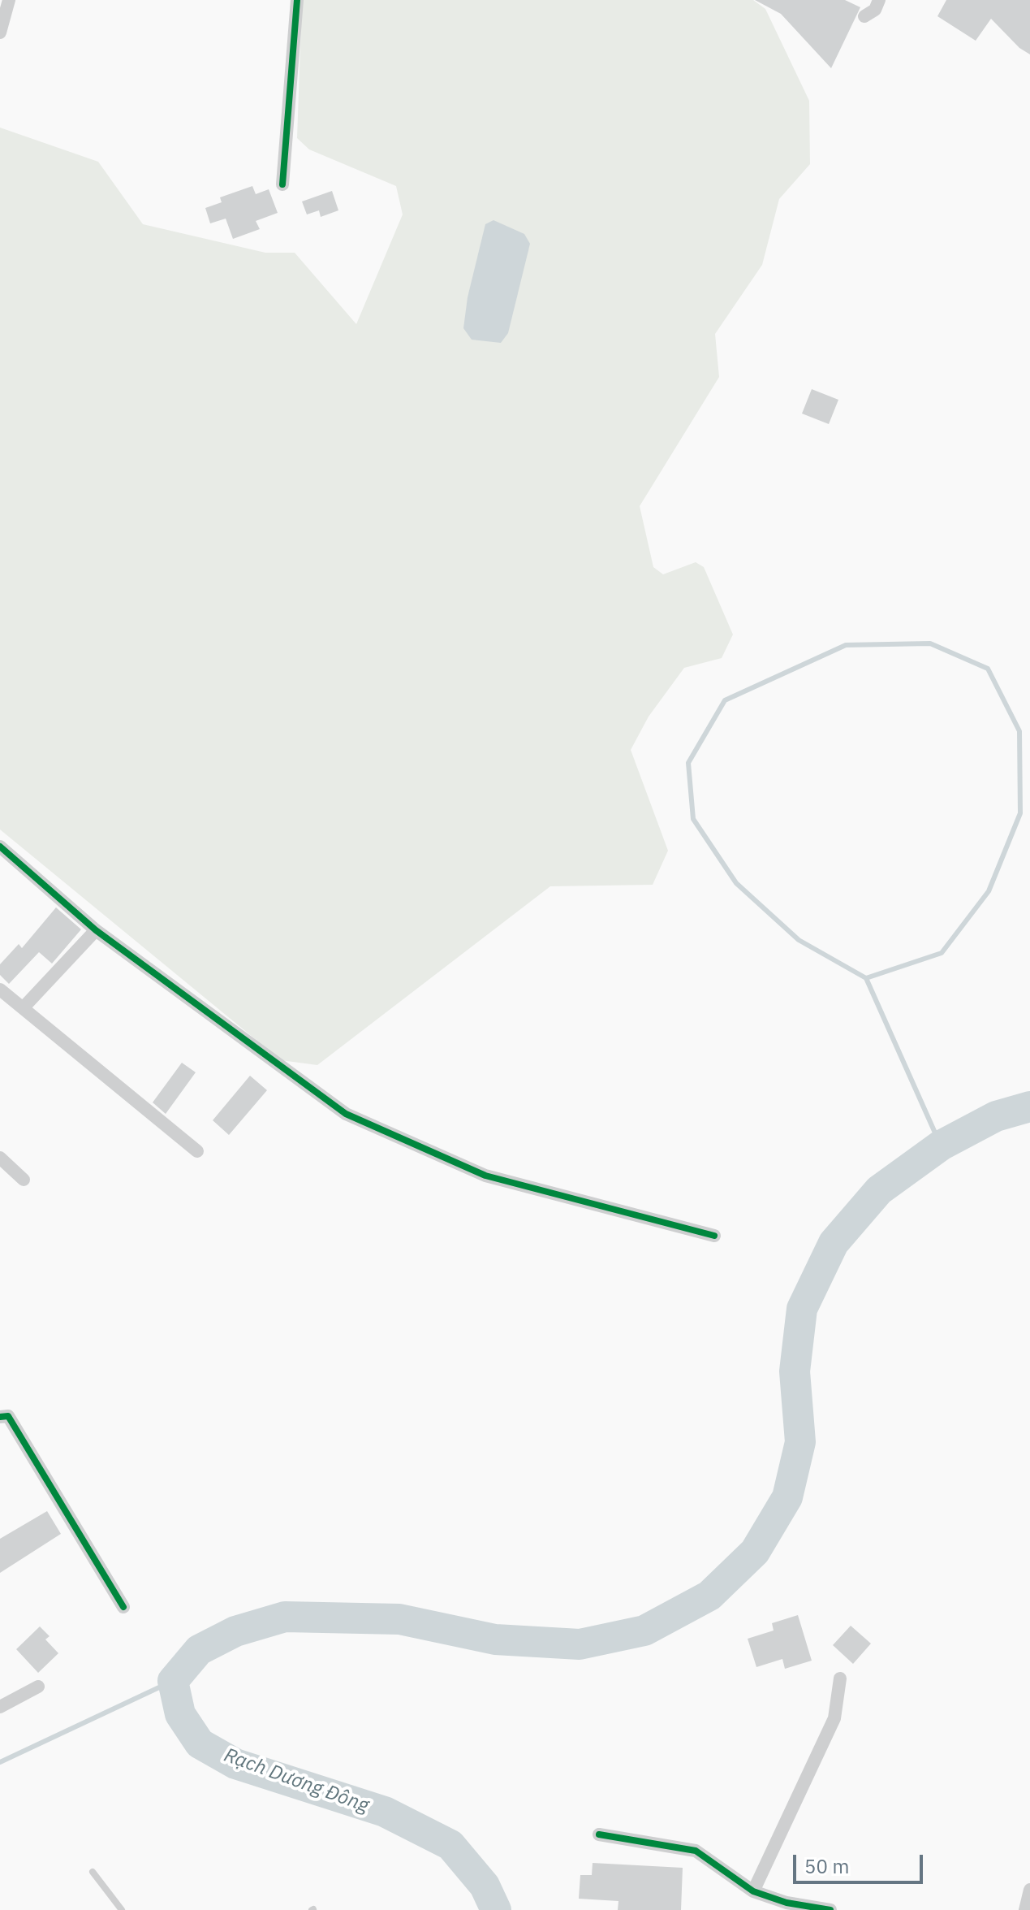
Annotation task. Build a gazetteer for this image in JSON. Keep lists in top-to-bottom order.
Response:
{
  "water": ["Rạch Dương Đông"],
  "scale_bar": "50 m"
}
